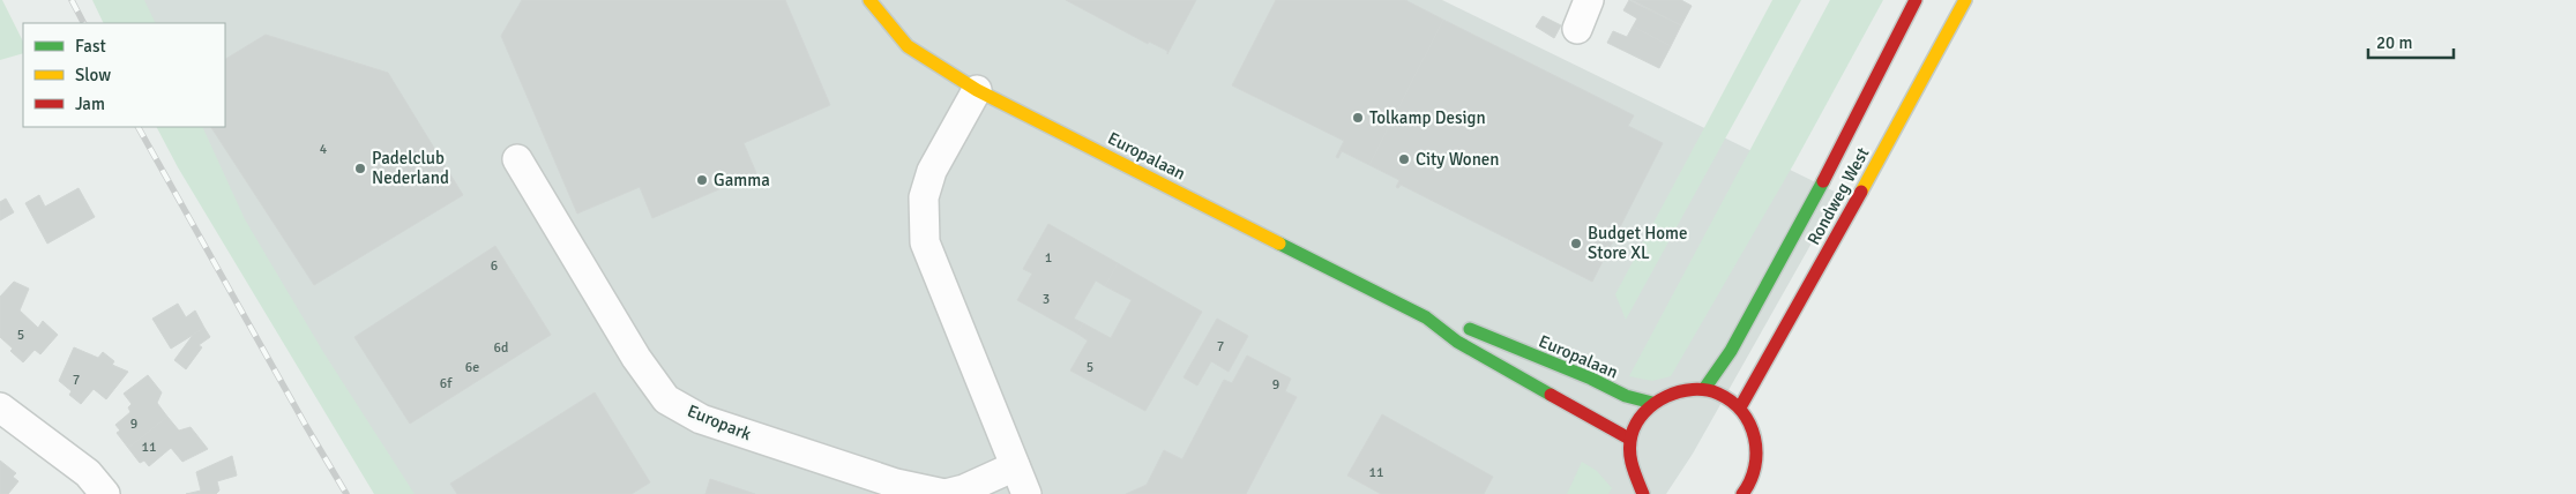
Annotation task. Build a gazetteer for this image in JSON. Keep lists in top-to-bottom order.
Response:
{
  "streets": {
    "main road": ["Europalaan", "Rondweg West"],
    "street": ["Europark"]
  },
  "places": [
    "Tolkamp Design",
    "City Wonen",
    "Padelclub Nederland",
    "Gamma",
    "Budget Home Store XL"
  ],
  "house_numbers": [
    "4",
    "1",
    "6",
    "3",
    "5",
    "7",
    "6d",
    "6e",
    "5",
    "7",
    "6f",
    "9",
    "9",
    "11",
    "11"
  ],
  "legend": ["Fast", "Slow", "Jam"],
  "scale_bar": "20 m"
}
